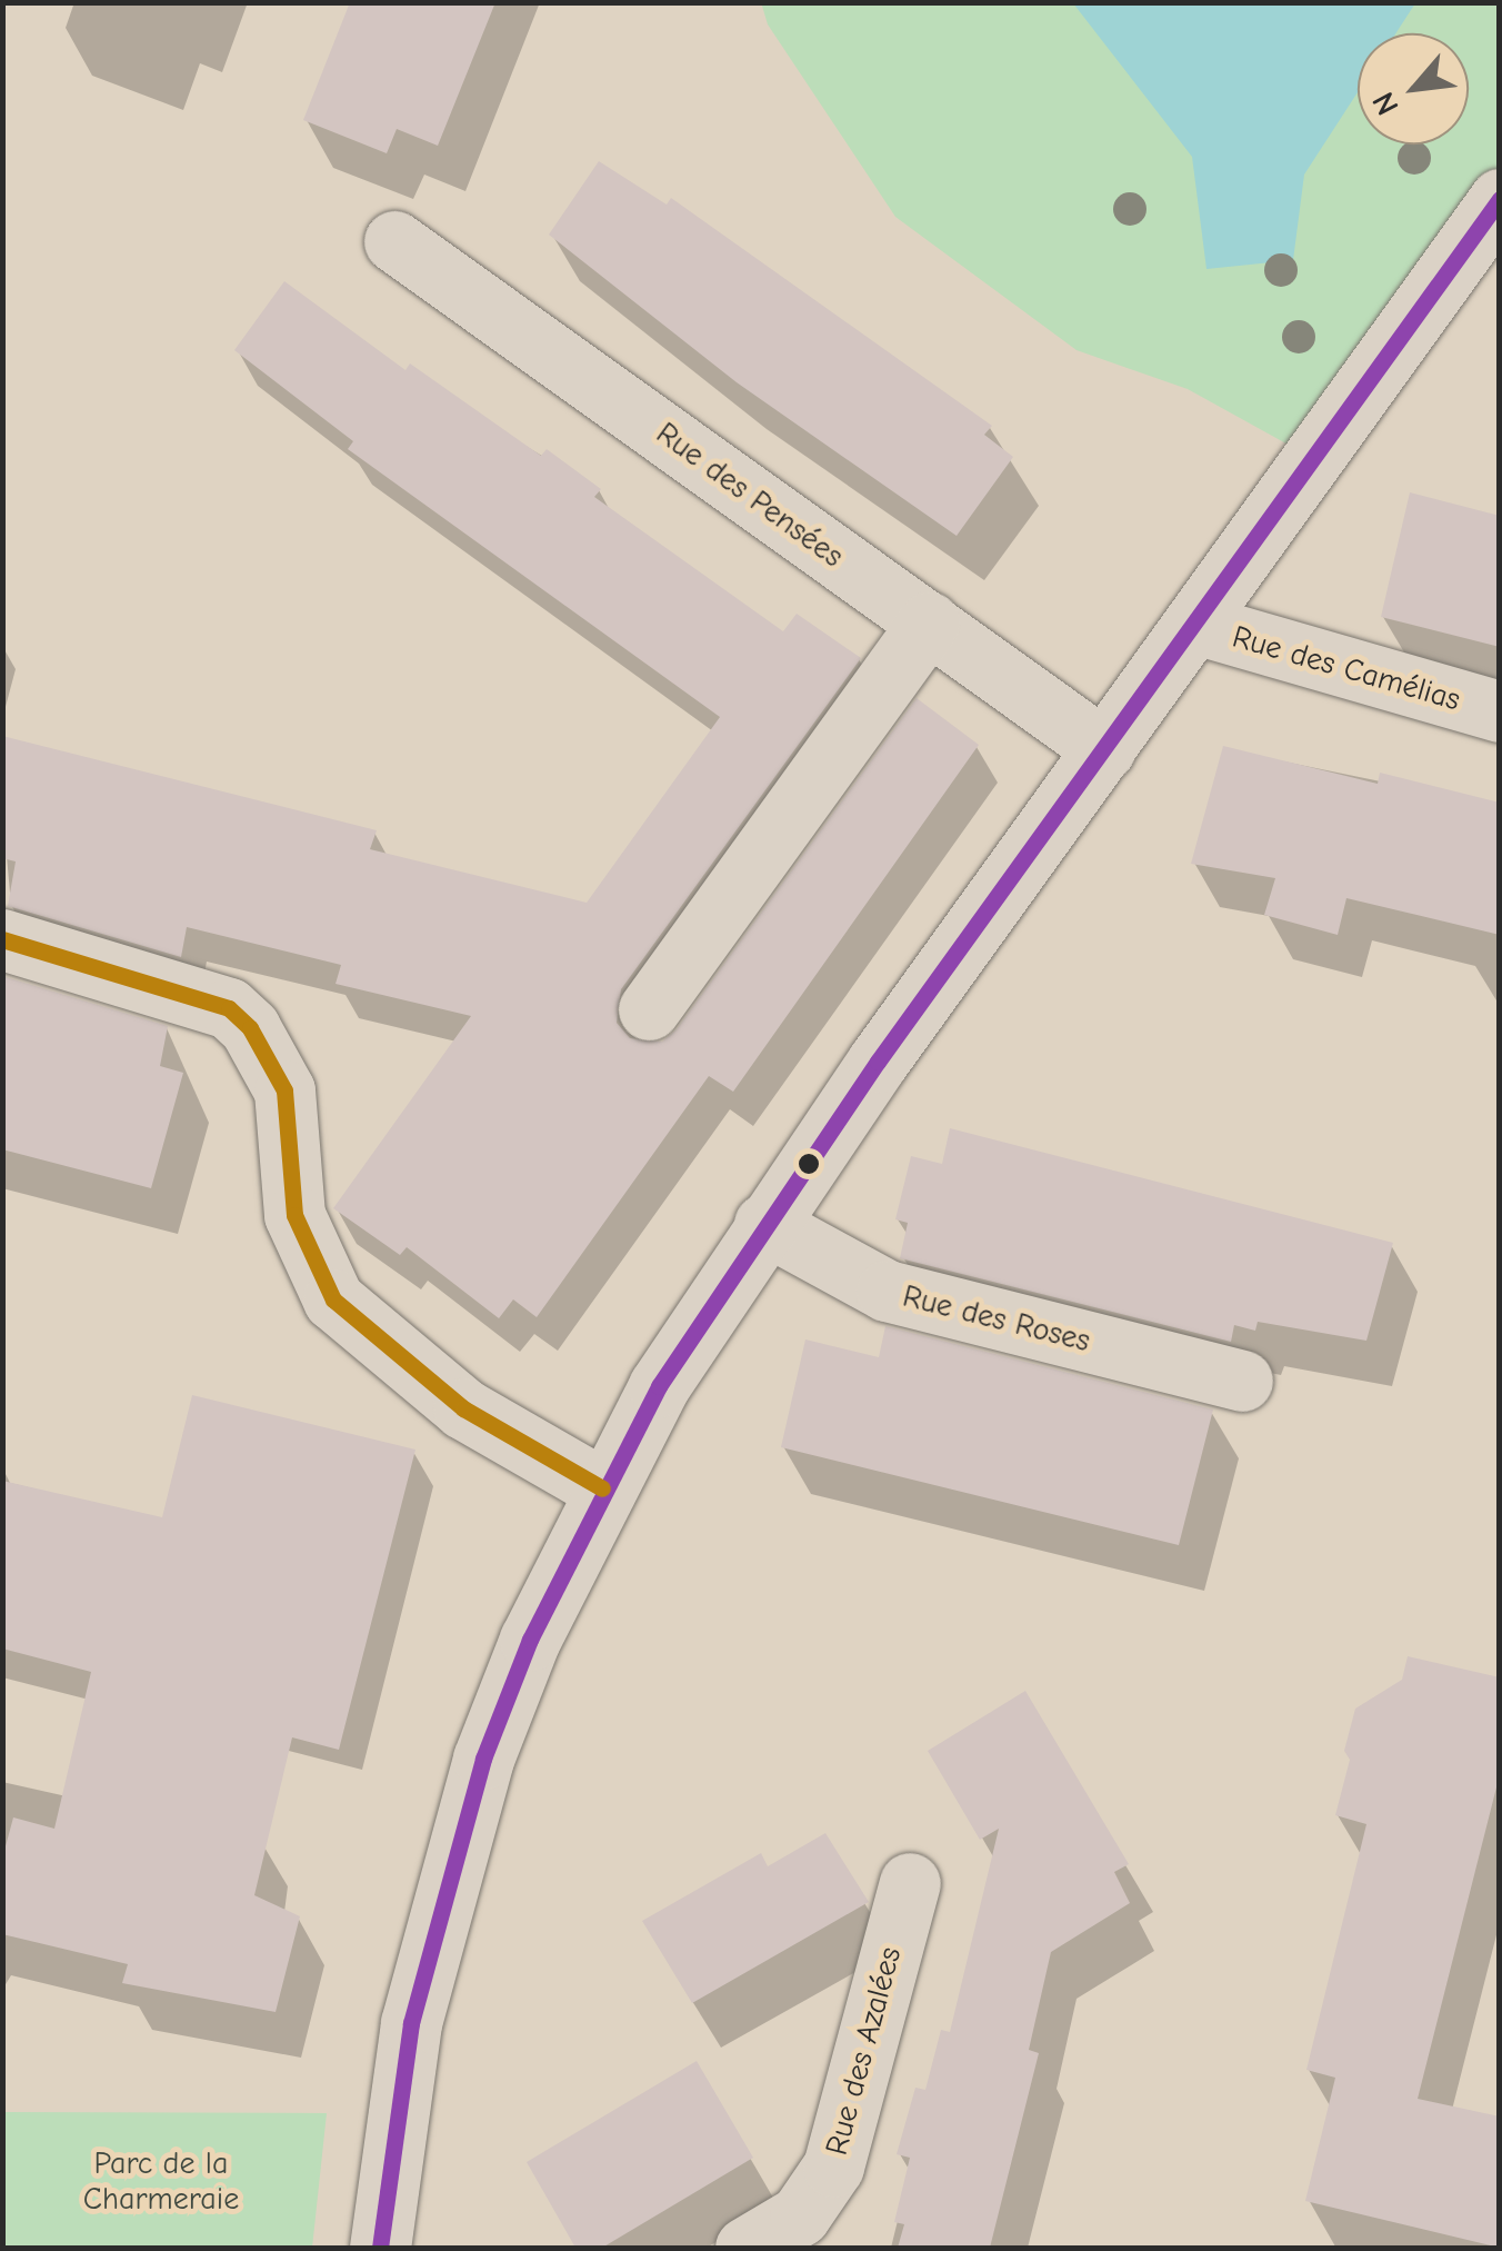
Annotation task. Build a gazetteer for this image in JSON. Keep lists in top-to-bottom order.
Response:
{
  "streets": {
    "street": [
      "Rue des Pensées",
      "Rue des Camélias",
      "Rue des Roses",
      "Rue des Azalées"
    ]
  },
  "parks": ["Parc de la Charmeraie"],
  "north": "bottom left"
}
